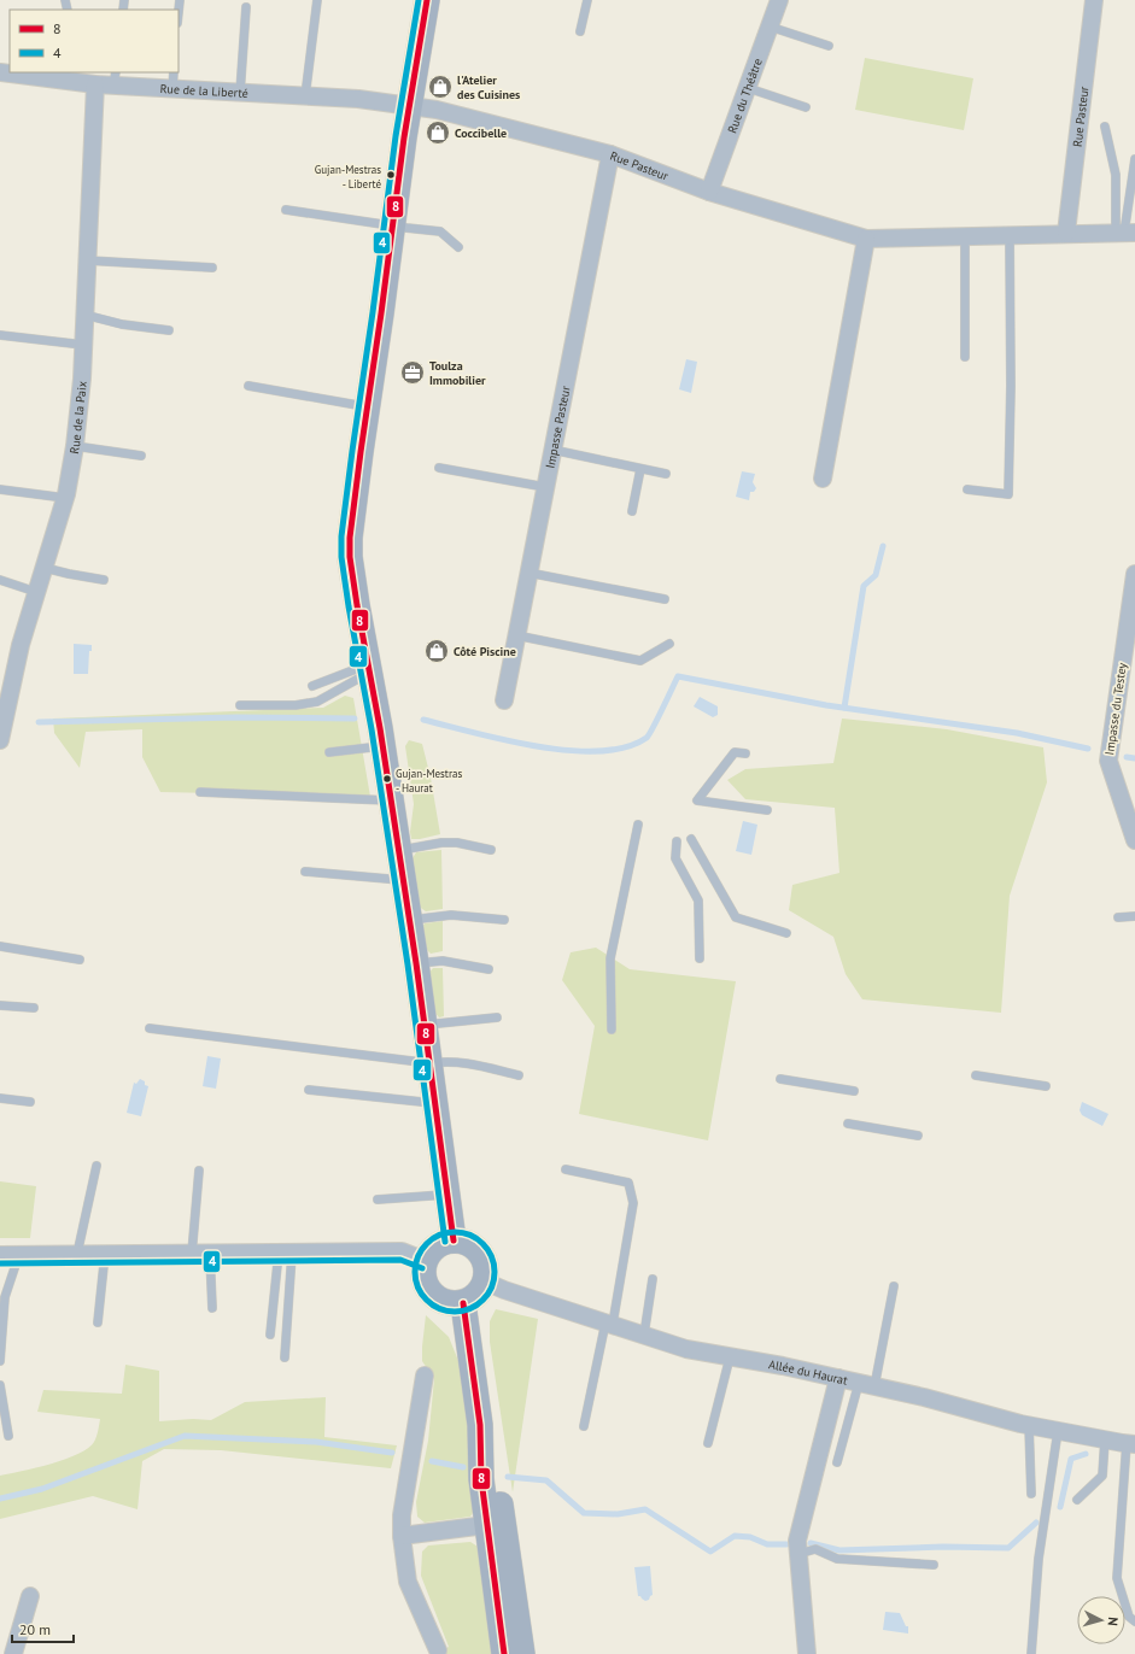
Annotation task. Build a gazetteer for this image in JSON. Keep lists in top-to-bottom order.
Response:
{
  "streets": {
    "street": [
      "Rue de la Liberté",
      "Rue du Théâtre",
      "Rue Pasteur",
      "Rue de la Paix",
      "Impasse Pasteur",
      "Impasse du Testey",
      "Allée du Haurat"
    ]
  },
  "crossings": [
    ["Rue de la Liberté", "Rue Pasteur"],
    ["Rue de la Liberté", "Rue de la Paix"],
    ["Rue du Théâtre", "Rue Pasteur"],
    ["Rue Pasteur", "Impasse Pasteur"]
  ],
  "places": {
    "shop": ["l'Atelier des Cuisines", "Coccibelle", "Côté Piscine"],
    "other": ["Gujan-Mestras - Liberté", "Gujan-Mestras - Haurat"],
    "office": ["Toulza Immobilier"]
  },
  "lines": ["transit line 8", "transit line 4"],
  "legend": ["8", "4"],
  "scale_bar": "20 m",
  "north": "right"
}
